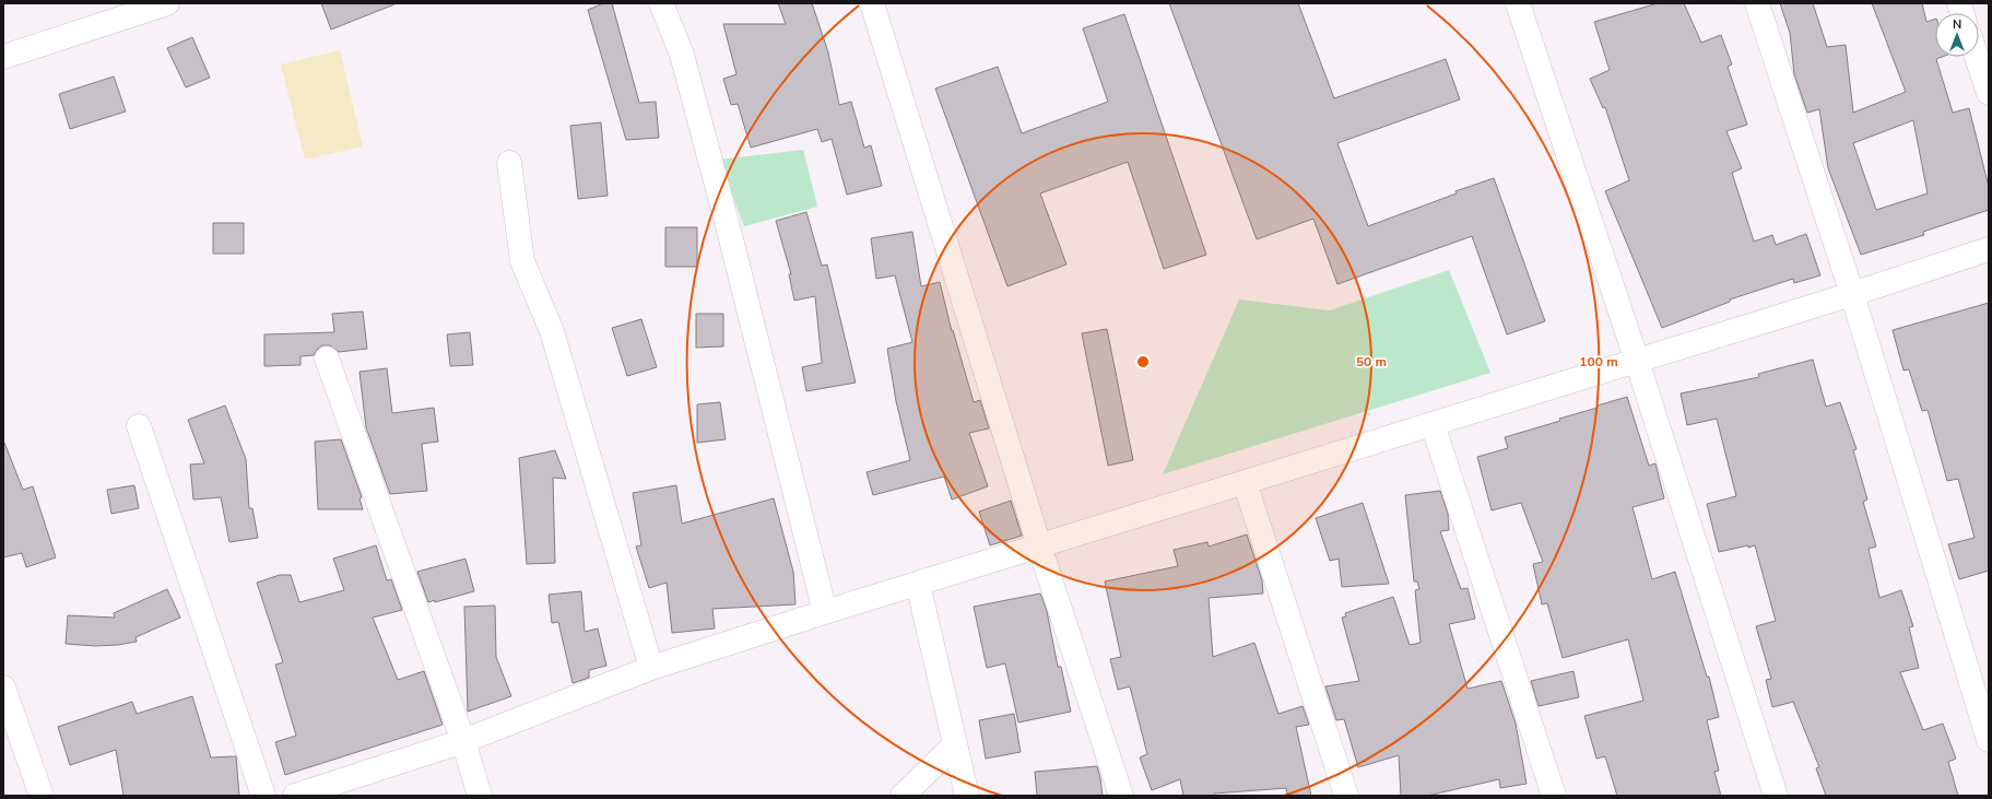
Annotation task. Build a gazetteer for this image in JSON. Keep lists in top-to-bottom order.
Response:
{
  "north": "top",
  "rings": ["50 m", "100 m"]
}
